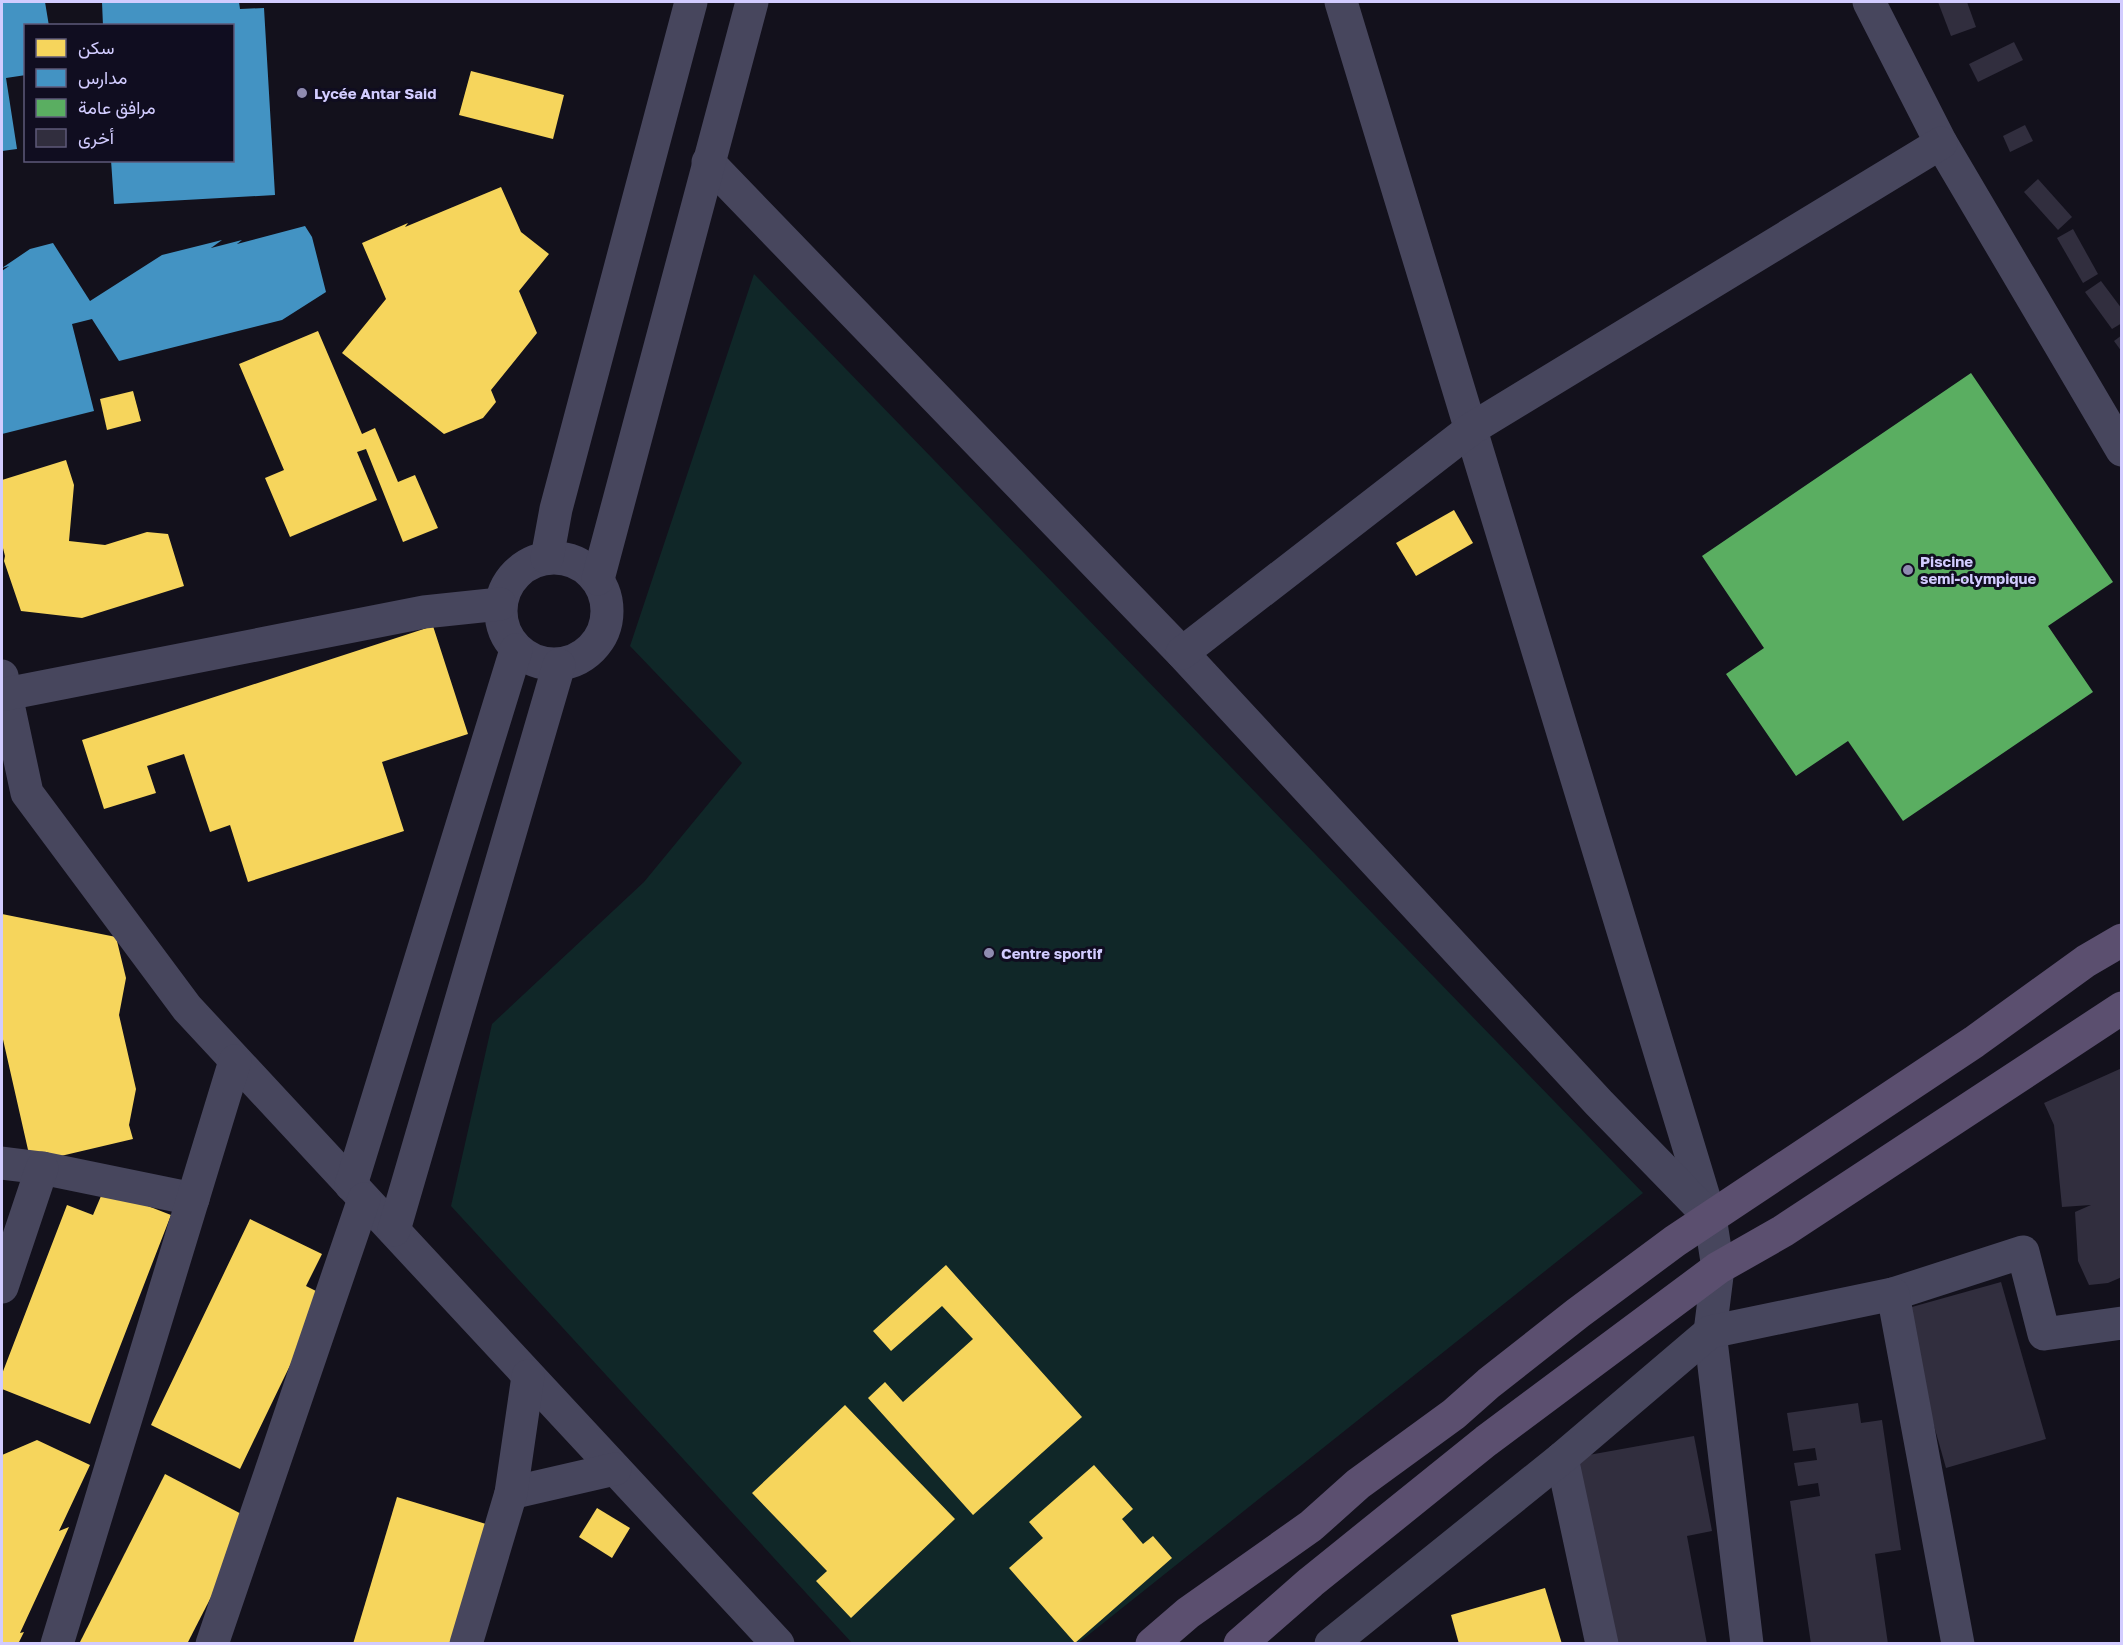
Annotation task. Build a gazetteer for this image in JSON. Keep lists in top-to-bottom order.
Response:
{
  "places": ["Lycée Antar Said", "Piscine semi-olympique", "Centre sportif"],
  "legend": [
    "سكن",
    "مدارس",
    "مرافق عامة",
    "أخرى"
  ]
}
